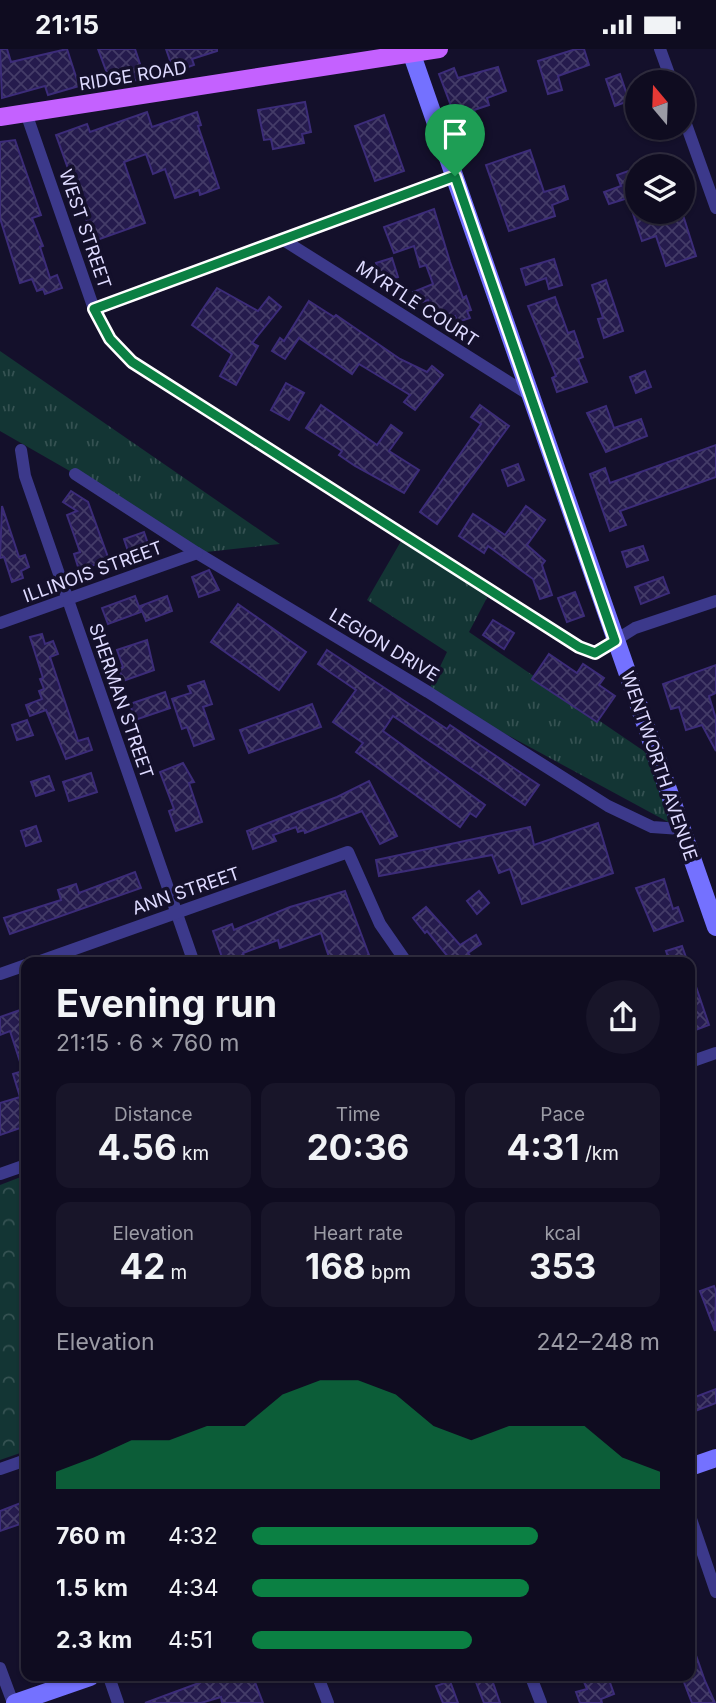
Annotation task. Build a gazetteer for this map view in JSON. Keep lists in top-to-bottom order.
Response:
{
  "streets": {
    "main road": ["RIDGE ROAD"],
    "street": [
      "WEST STREET",
      "MYRTLE COURT",
      "ILLINOIS STREET",
      "LEGION DRIVE",
      "SHERMAN STREET",
      "WENTWORTH AVENUE",
      "ANN STREET"
    ]
  },
  "crossings": [
    ["RIDGE ROAD", "WEST STREET"],
    ["RIDGE ROAD", "WENTWORTH AVENUE"],
    ["WEST STREET", "WENTWORTH AVENUE"],
    ["MYRTLE COURT", "WENTWORTH AVENUE"],
    ["ILLINOIS STREET", "LEGION DRIVE"],
    ["ILLINOIS STREET", "SHERMAN STREET"],
    ["LEGION DRIVE", "WENTWORTH AVENUE"],
    ["SHERMAN STREET", "ANN STREET"]
  ],
  "north": "top",
  "page": {
    "status": "21:15",
    "heading": ["Evening run", "21:15 · 6 × 760 m"],
    "stats": [
      ["Distance", "4.56 km"],
      ["Time", "20:36"],
      ["Pace", "4:31 /km"],
      ["Elevation", "42 m"],
      ["Heart rate", "168 bpm"],
      ["kcal", "353"]
    ],
    "chart": ["Elevation", "242–248 m"],
    "list": [
      {
        "name": "760 m",
        "note": "4:32"
      },
      {
        "name": "1.5 km",
        "note": "4:34"
      },
      {
        "name": "2.3 km",
        "note": "4:51"
      }
    ]
  }
}
